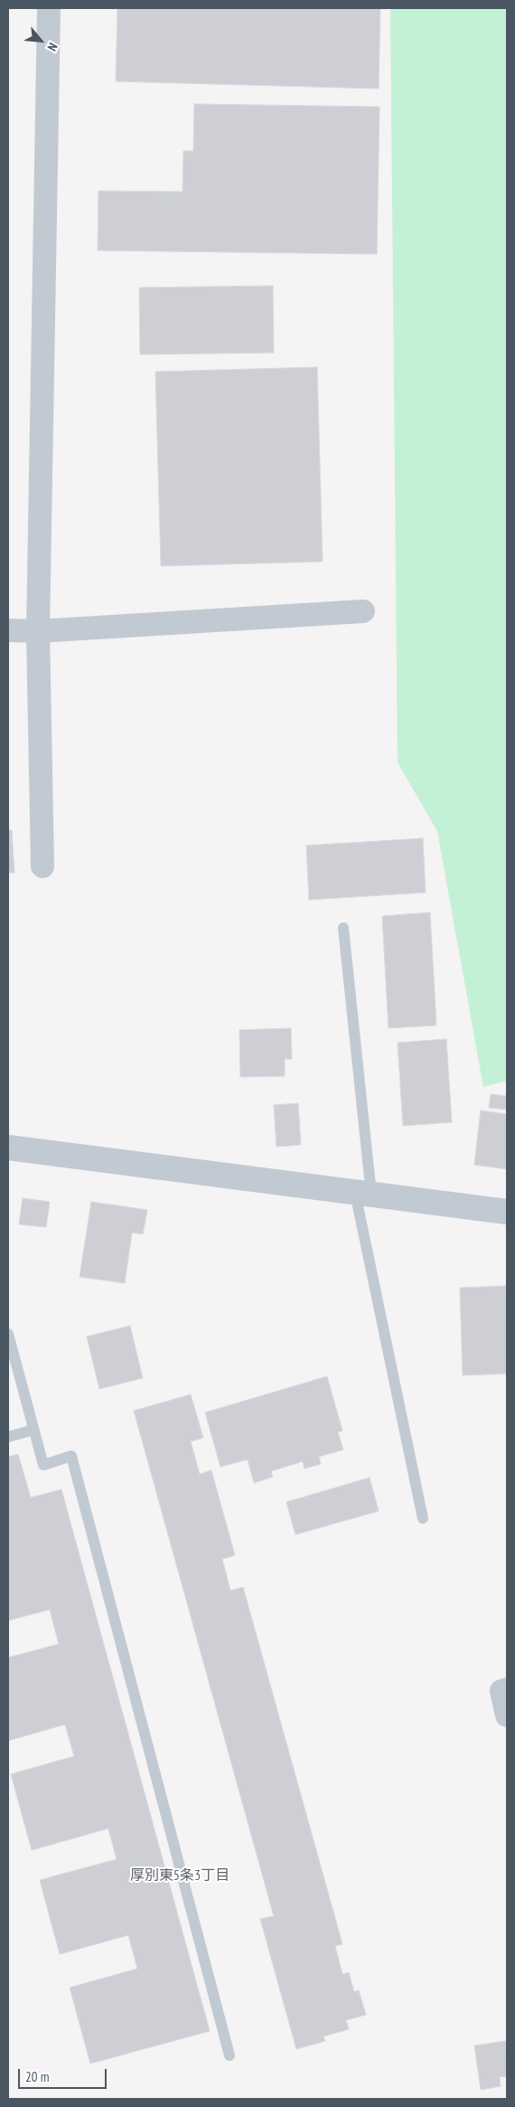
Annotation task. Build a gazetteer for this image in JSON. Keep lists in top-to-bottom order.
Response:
{
  "districts": ["厚別東5条3丁目"],
  "scale_bar": "20 m",
  "north": "bottom right"
}
